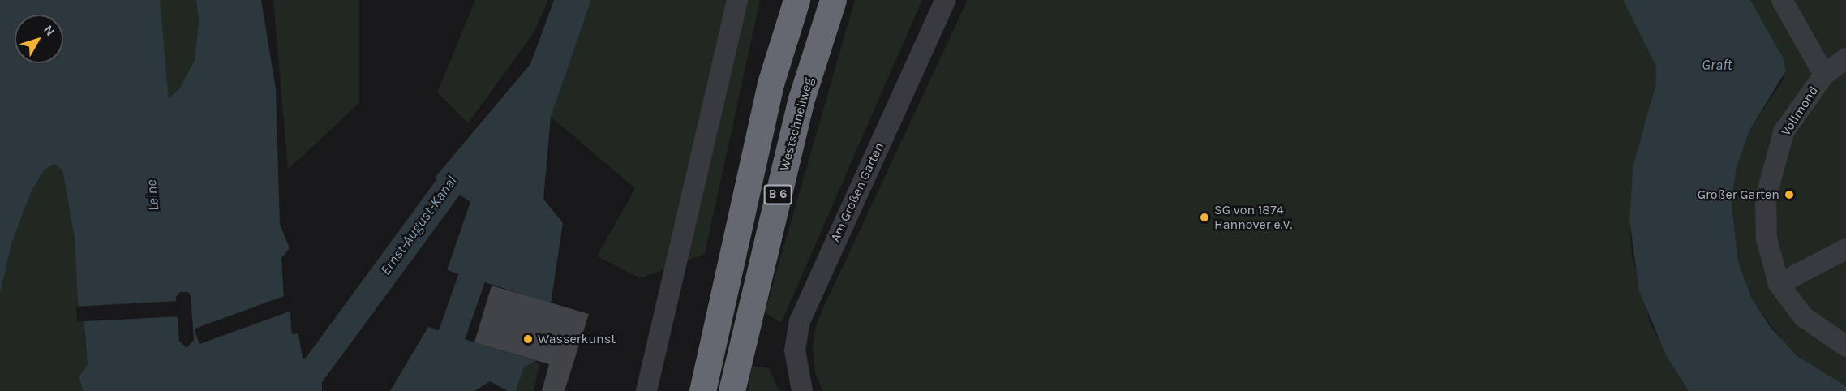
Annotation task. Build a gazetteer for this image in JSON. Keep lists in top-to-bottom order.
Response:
{
  "streets": {
    "highway": ["Westschnellweg", "B 6"],
    "street": ["Vollmond", "Am Großen Garten"]
  },
  "water": ["Graft", "Leine", "Ernst-August-Kanal"],
  "places": ["Großer Garten", "SG von 1874 Hannover e.V.", "Wasserkunst"],
  "north": "top right"
}
